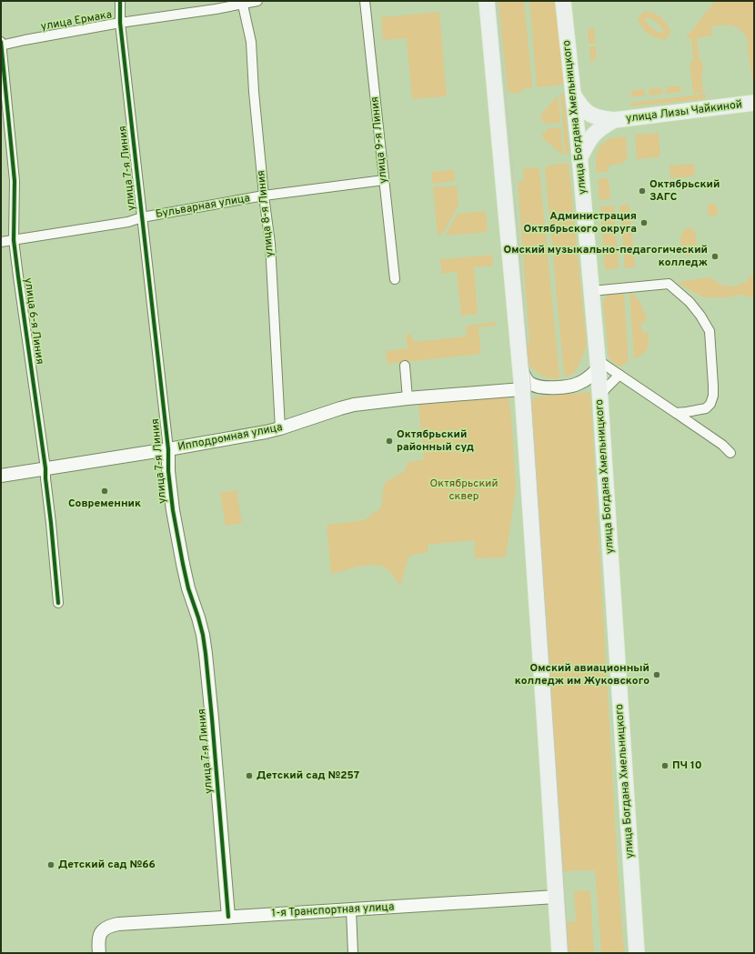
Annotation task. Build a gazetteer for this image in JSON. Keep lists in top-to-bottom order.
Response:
{
  "streets": {
    "main road": ["улица Лизы Чайкиной", "улица Богдана Хмельницкого"],
    "street": [
      "улица Ермака",
      "улица 9-я Линия",
      "улица 7-я Линия",
      "Бульварная улица",
      "улица 8-я Линия",
      "улица 6-я Линия",
      "Ипподромная улица",
      "1-я Транспортная улица"
    ]
  },
  "crossings": [
    ["улица Ермака", "улица 7-я Линия"],
    ["улица Ермака", "улица 8-я Линия"],
    ["улица Ермака", "улица 6-я Линия"],
    ["улица 9-я Линия", "Бульварная улица"],
    ["улица 7-я Линия", "Бульварная улица"],
    ["улица 7-я Линия", "Ипподромная улица"],
    ["улица 7-я Линия", "1-я Транспортная улица"],
    ["Бульварная улица", "улица 8-я Линия"],
    ["Бульварная улица", "улица 6-я Линия"],
    ["улица 8-я Линия", "Ипподромная улица"],
    ["улица 6-я Линия", "Ипподромная улица"]
  ],
  "parks": ["Октябрьский сквер"],
  "places": [
    "Октябрьский ЗАГС",
    "Администрация Октябрьского округа",
    "Омский музыкально-педагогический колледж",
    "Октябрьский районный суд",
    "Современник",
    "Омский авиационный колледж им Жуковского",
    "ПЧ 10",
    "Детский сад №257",
    "Детский сад №66"
  ]
}
